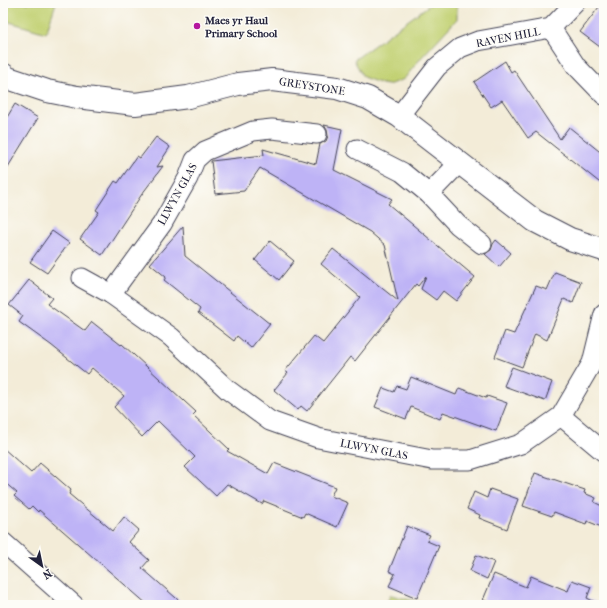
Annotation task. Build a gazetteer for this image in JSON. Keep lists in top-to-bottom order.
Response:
{
  "streets": {
    "street": ["RAVEN HILL", "GREYSTONE", "LLWYN GLAS"]
  },
  "crossings": [
    ["RAVEN HILL", "GREYSTONE"]
  ],
  "places": ["Maes yr Haul Primary School"],
  "north": "bottom right"
}
